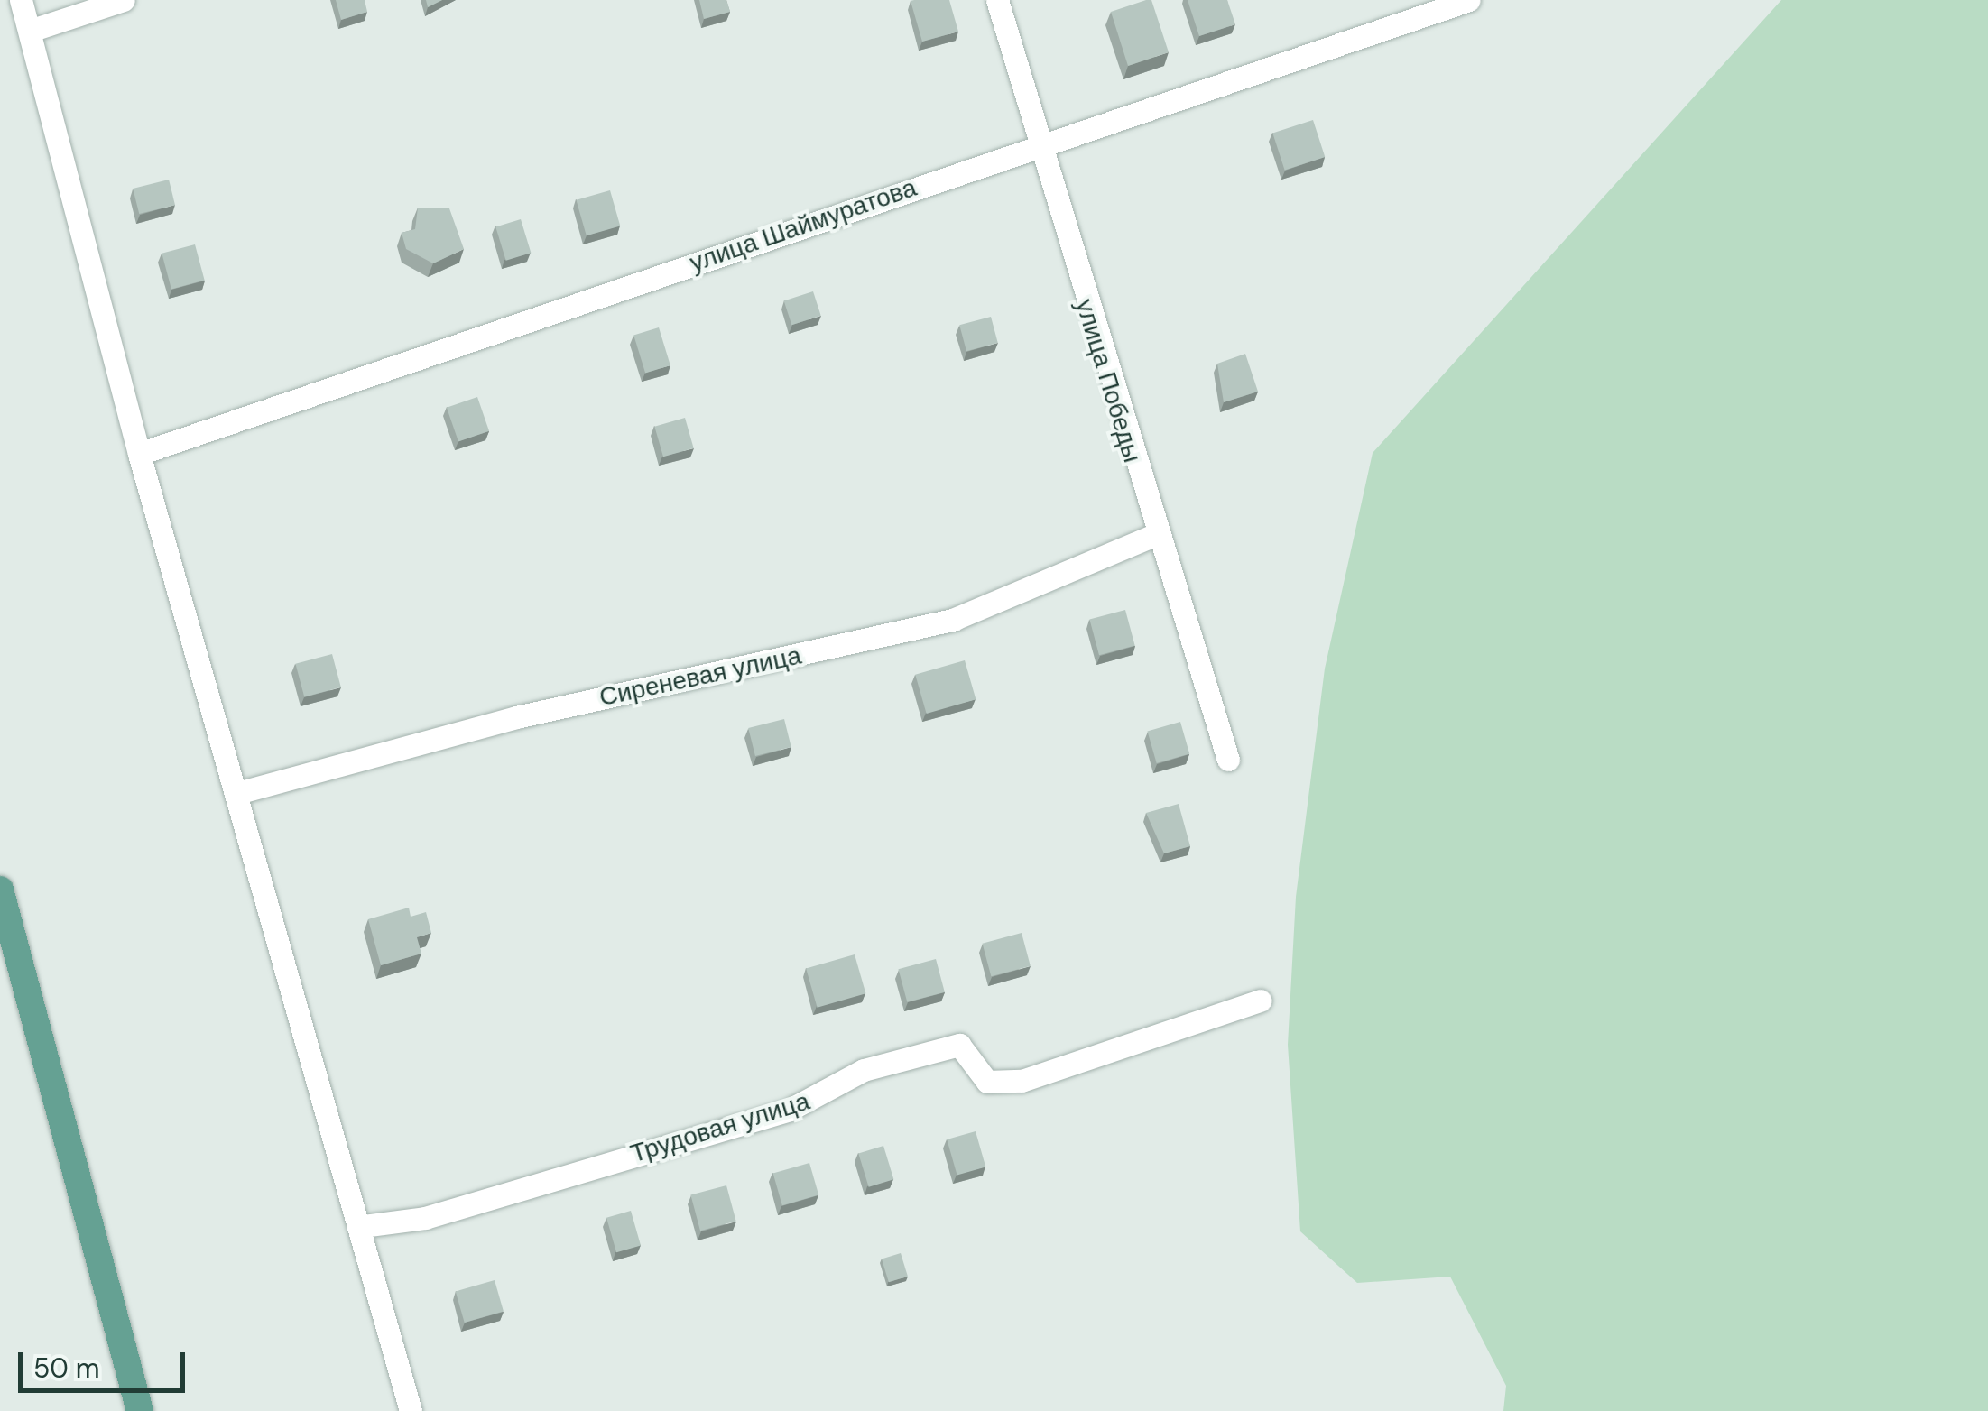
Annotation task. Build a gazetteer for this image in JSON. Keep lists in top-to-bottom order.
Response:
{
  "streets": {
    "street": [
      "улица Шаймуратова",
      "улица Победы",
      "Сиреневая улица",
      "Трудовая улица"
    ]
  },
  "crossings": [
    ["улица Шаймуратова", "улица Победы"],
    ["улица Победы", "Сиреневая улица"]
  ],
  "scale_bar": "50 m"
}
